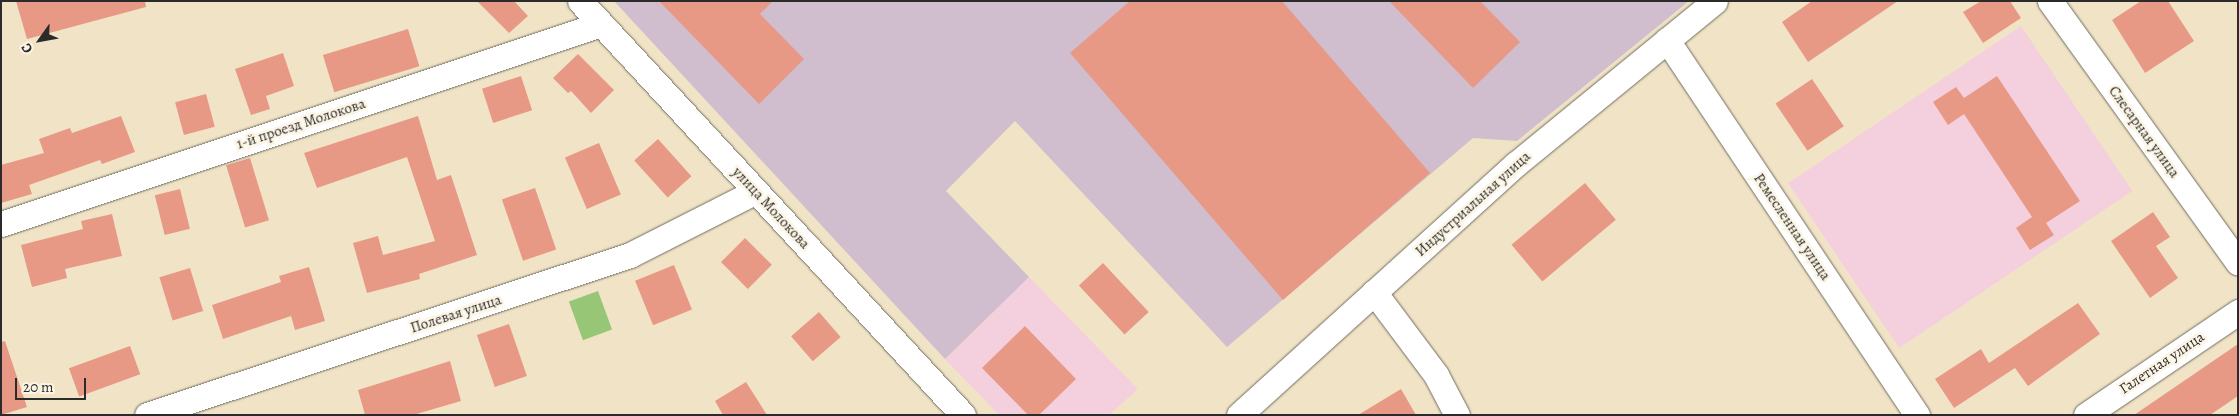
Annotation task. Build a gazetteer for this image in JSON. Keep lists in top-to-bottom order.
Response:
{
  "streets": {
    "street": [
      "1-й проезд Молокова",
      "Слесарная улица",
      "Индустриальная улица",
      "улица Молокова",
      "Ремесленная улица",
      "Полевая улица",
      "Галетная улица"
    ]
  },
  "crossings": [
    ["1-й проезд Молокова", "улица Молокова"],
    ["Индустриальная улица", "Ремесленная улица"],
    ["улица Молокова", "Полевая улица"]
  ],
  "scale_bar": "20 m",
  "north": "bottom left"
}
